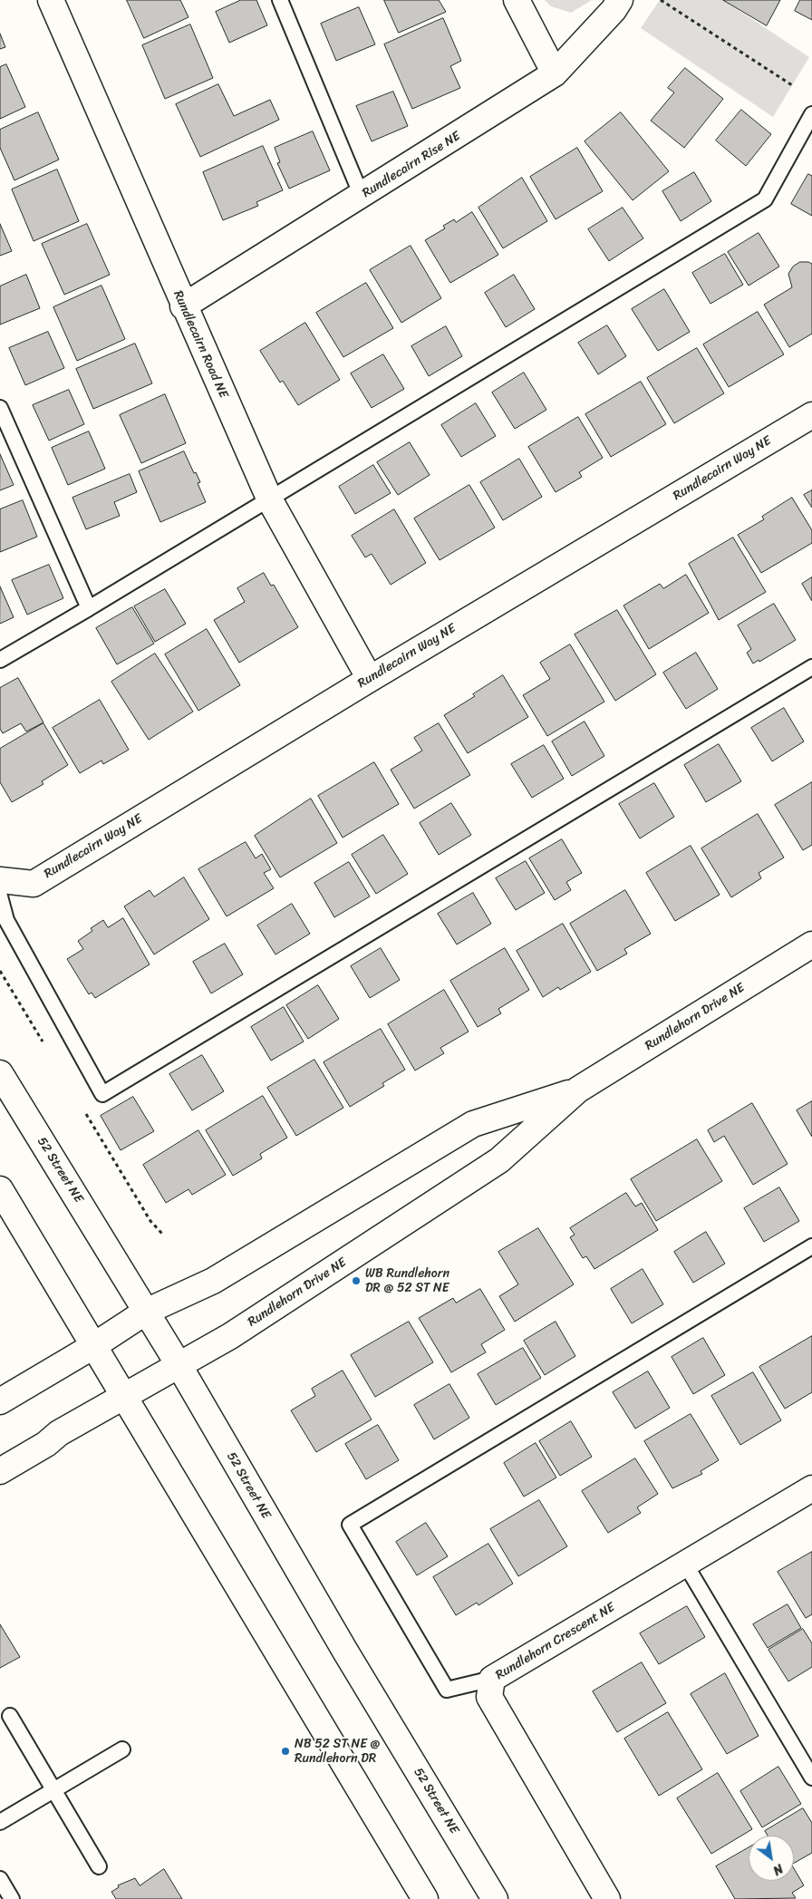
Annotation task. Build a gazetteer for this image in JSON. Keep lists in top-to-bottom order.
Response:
{
  "streets": {
    "street": [
      "Rundlecairn Rise NE",
      "Rundlecairn Road NE",
      "Rundlecairn Way NE",
      "Rundlehorn Drive NE",
      "52 Street NE",
      "Rundlehorn Crescent NE"
    ]
  },
  "crossings": [
    ["Rundlecairn Rise NE", "Rundlecairn Road NE"],
    ["Rundlecairn Road NE", "Rundlecairn Way NE"],
    ["Rundlehorn Drive NE", "52 Street NE"]
  ],
  "places": ["WB Rundlehorn DR @ 52 ST NE", "NB 52 ST NE @ Rundlehorn DR"],
  "north": "bottom right"
}
